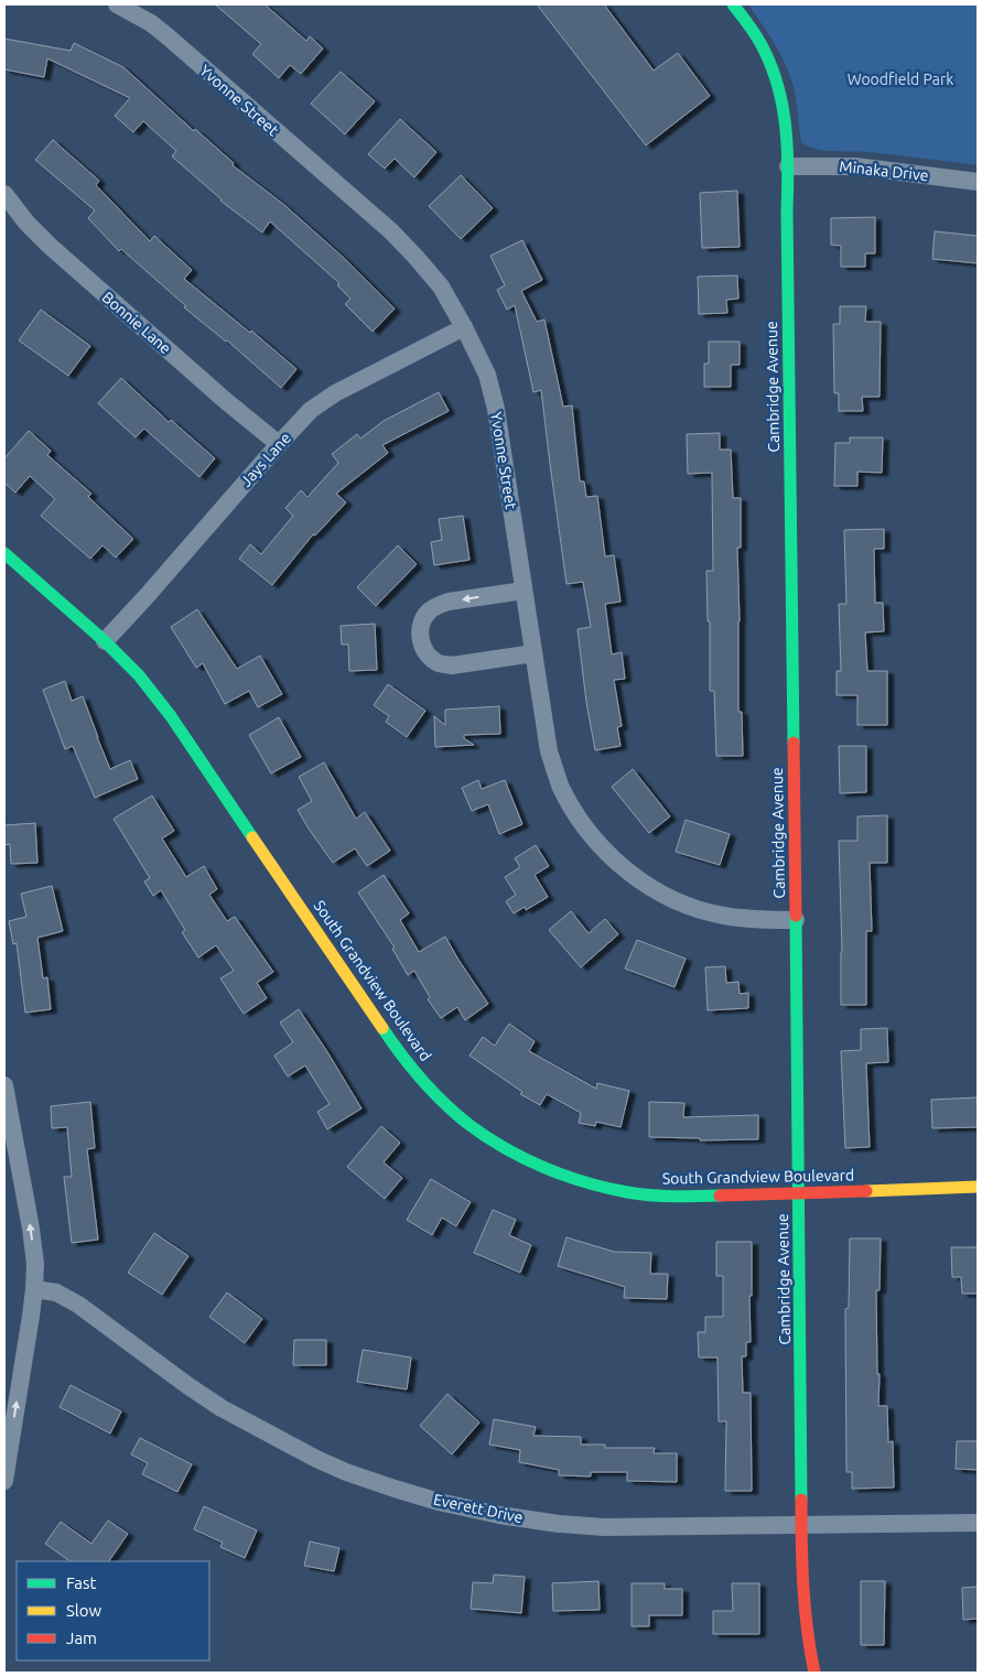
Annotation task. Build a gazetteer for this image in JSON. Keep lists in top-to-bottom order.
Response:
{
  "streets": {
    "street": [
      "Yvonne Street",
      "Minaka Drive",
      "Bonnie Lane",
      "Cambridge Avenue",
      "Jays Lane",
      "South Grandview Boulevard",
      "Everett Drive"
    ]
  },
  "crossings": [
    ["Yvonne Street", "Cambridge Avenue"],
    ["Yvonne Street", "Jays Lane"],
    ["Minaka Drive", "Cambridge Avenue"],
    ["Bonnie Lane", "Jays Lane"],
    ["Cambridge Avenue", "South Grandview Boulevard"],
    ["Cambridge Avenue", "Everett Drive"],
    ["Jays Lane", "South Grandview Boulevard"]
  ],
  "parks": ["Woodfield Park"],
  "legend": ["Fast", "Slow", "Jam"]
}
